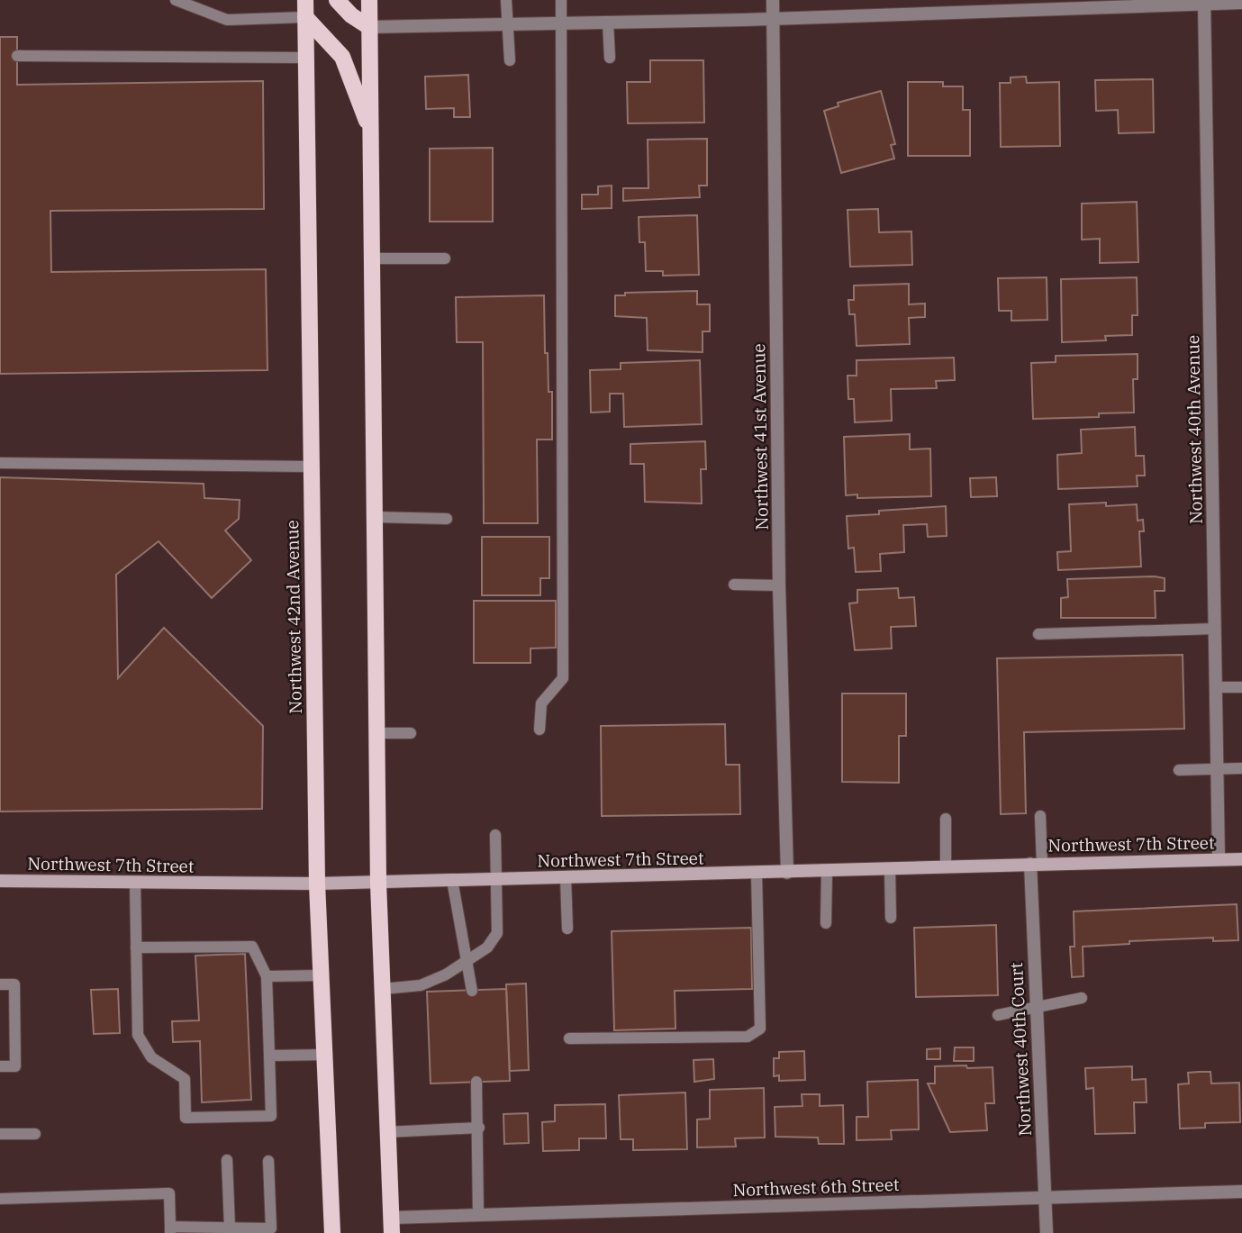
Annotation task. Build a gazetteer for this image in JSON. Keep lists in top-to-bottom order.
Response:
{
  "streets": {
    "main road": ["Northwest 42nd Avenue", "Northwest 7th Street"],
    "street": [
      "Northwest 40th Avenue",
      "Northwest 41st Avenue",
      "Northwest 40th Court",
      "Northwest 6th Street"
    ]
  },
  "crossings": [
    ["Northwest 40th Avenue", "Northwest 7th Street"],
    ["Northwest 41st Avenue", "Northwest 7th Street"],
    ["Northwest 42nd Avenue", "Northwest 7th Street"],
    ["Northwest 7th Street", "Northwest 40th Court"],
    ["Northwest 40th Court", "Northwest 6th Street"]
  ]
}
